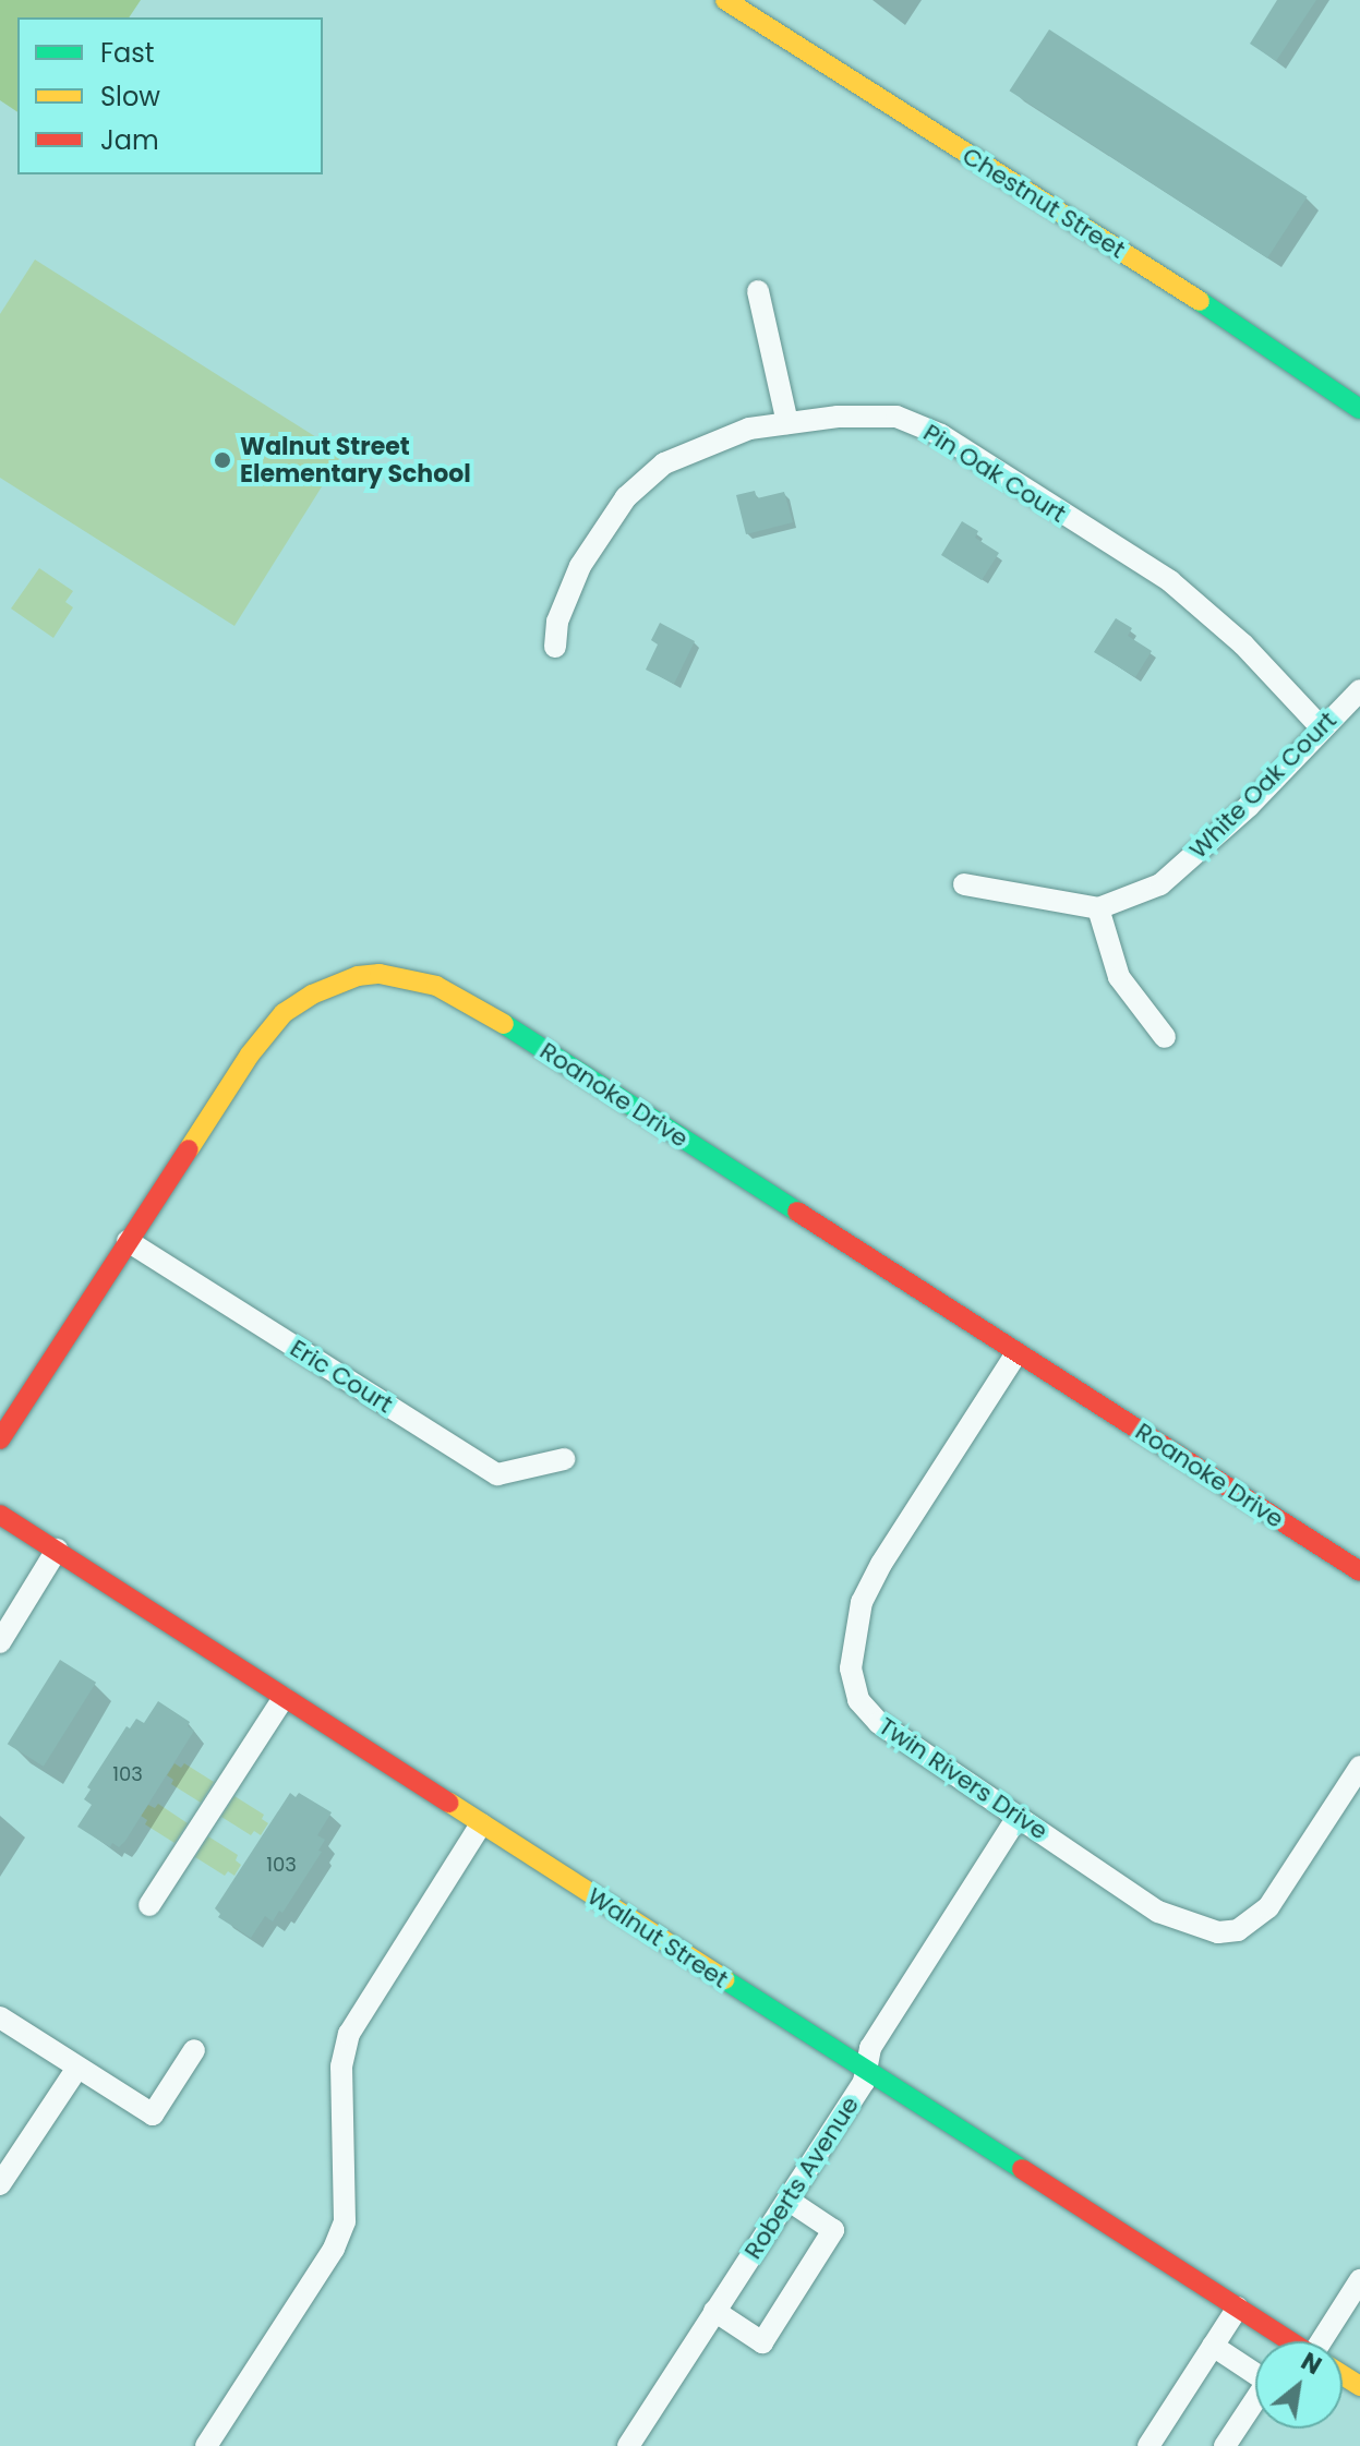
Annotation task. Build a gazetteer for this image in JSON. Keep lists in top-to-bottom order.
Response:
{
  "streets": {
    "street": [
      "Chestnut Street",
      "Pin Oak Court",
      "White Oak Court",
      "Roanoke Drive",
      "Eric Court",
      "Twin Rivers Drive",
      "Walnut Street",
      "Roberts Avenue"
    ]
  },
  "crossings": [
    ["Pin Oak Court", "White Oak Court"],
    ["Roanoke Drive", "Eric Court"],
    ["Roanoke Drive", "Twin Rivers Drive"],
    ["Twin Rivers Drive", "Roberts Avenue"],
    ["Walnut Street", "Roberts Avenue"]
  ],
  "places": ["Walnut Street Elementary School"],
  "house_numbers": ["103", "103"],
  "legend": ["Fast", "Slow", "Jam"],
  "north": "top right"
}
